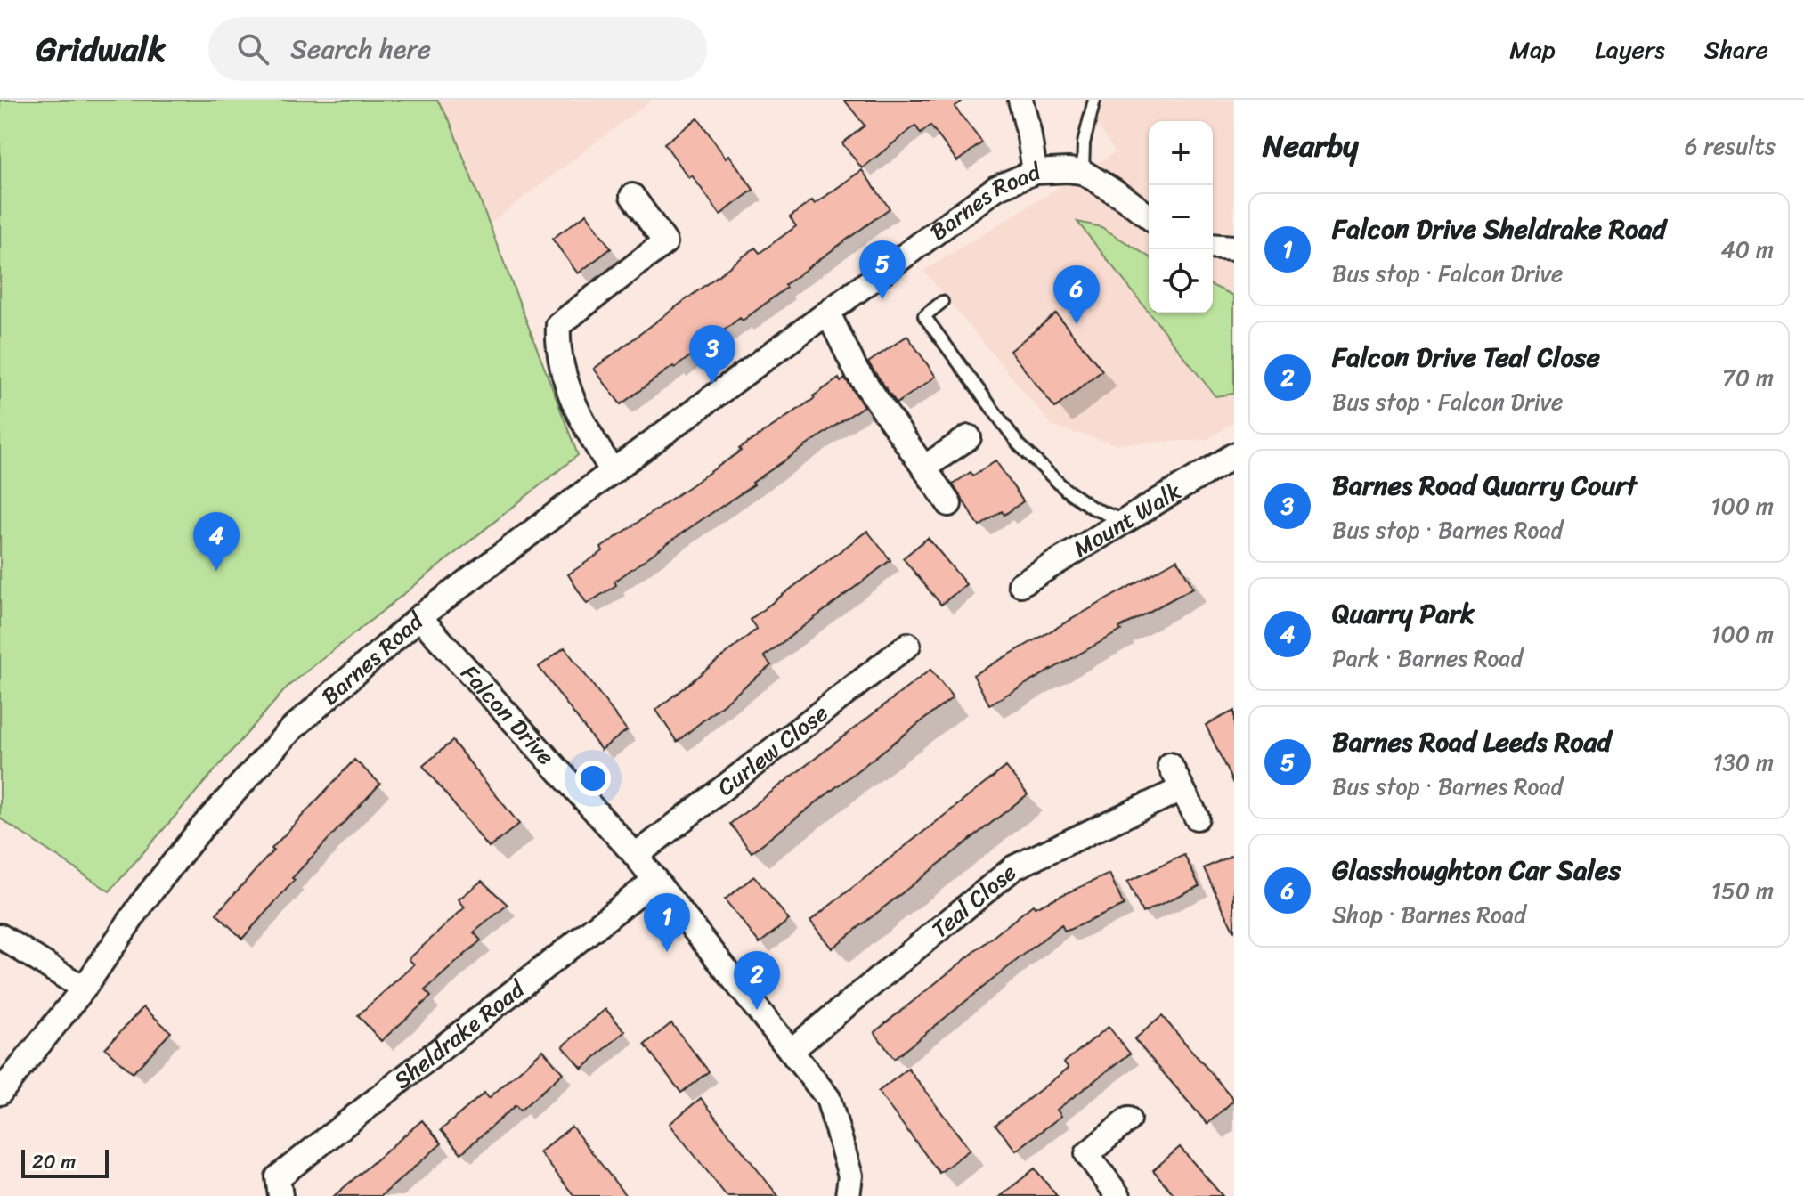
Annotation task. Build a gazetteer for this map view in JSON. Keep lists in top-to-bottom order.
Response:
{
  "streets": {
    "street": [
      "Barnes Road",
      "Mount Walk",
      "Falcon Drive",
      "Curlew Close",
      "Teal Close",
      "Sheldrake Road"
    ]
  },
  "crossings": [
    ["Barnes Road", "Falcon Drive"],
    ["Falcon Drive", "Curlew Close"],
    ["Falcon Drive", "Teal Close"],
    ["Falcon Drive", "Sheldrake Road"]
  ],
  "scale_bar": "20 m",
  "page": {
    "header": "Gridwalk",
    "search": "Search here",
    "nav": ["Map", "Layers", "Share"],
    "heading": ["Nearby", "6 results"],
    "map_buttons": ["+", "−"],
    "list": [
      {
        "mark": "1",
        "name": "Falcon Drive Sheldrake Road",
        "note": "Bus stop · Falcon Drive",
        "value": "40 m"
      },
      {
        "mark": "2",
        "name": "Falcon Drive Teal Close",
        "note": "Bus stop · Falcon Drive",
        "value": "70 m"
      },
      {
        "mark": "3",
        "name": "Barnes Road Quarry Court",
        "note": "Bus stop · Barnes Road",
        "value": "100 m"
      },
      {
        "mark": "4",
        "name": "Quarry Park",
        "note": "Park · Barnes Road",
        "value": "100 m"
      },
      {
        "mark": "5",
        "name": "Barnes Road Leeds Road",
        "note": "Bus stop · Barnes Road",
        "value": "130 m"
      },
      {
        "mark": "6",
        "name": "Glasshoughton Car Sales",
        "note": "Shop · Barnes Road",
        "value": "150 m"
      }
    ],
    "pins": [
      "5",
      "6",
      "3",
      "4",
      "1",
      "2"
    ],
    "scale": "20 m"
  }
}
